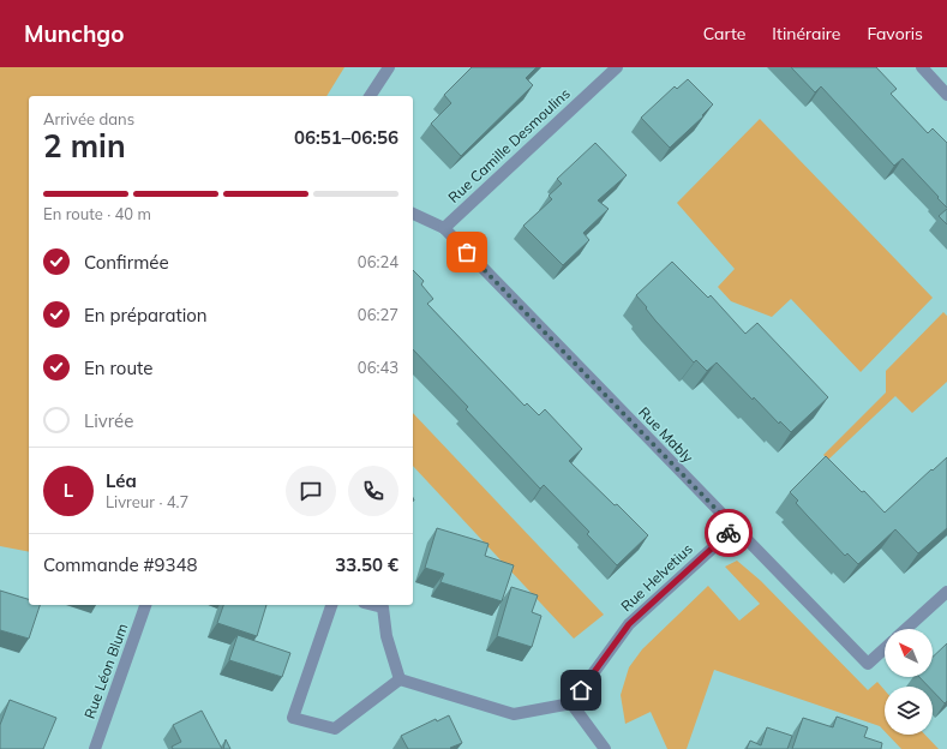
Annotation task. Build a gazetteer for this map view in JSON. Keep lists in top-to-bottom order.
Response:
{
  "streets": {
    "street": [
      "Rue Camille Desmoulins",
      "Rue Mably",
      "Rue Helvetius",
      "Rue Léon Blum"
    ]
  },
  "crossings": [
    ["Rue Camille Desmoulins", "Rue Mably"],
    ["Rue Mably", "Rue Helvetius"]
  ],
  "north": "top left",
  "page": {
    "header": "Munchgo",
    "nav": ["Carte", "Itinéraire", "Favoris"],
    "heading": ["2 min", "Arrivée dans", "06:51–06:56"],
    "panel": [
      "Léa",
      "Livreur · 4.7",
      "Commande #9348",
      "33.50 €"
    ],
    "bar": "En route · 40 m",
    "list": [
      ["Confirmée", "06:24"],
      ["En préparation", "06:27"],
      ["En route", "06:43"],
      "Livrée"
    ],
    "round": "L"
  }
}
